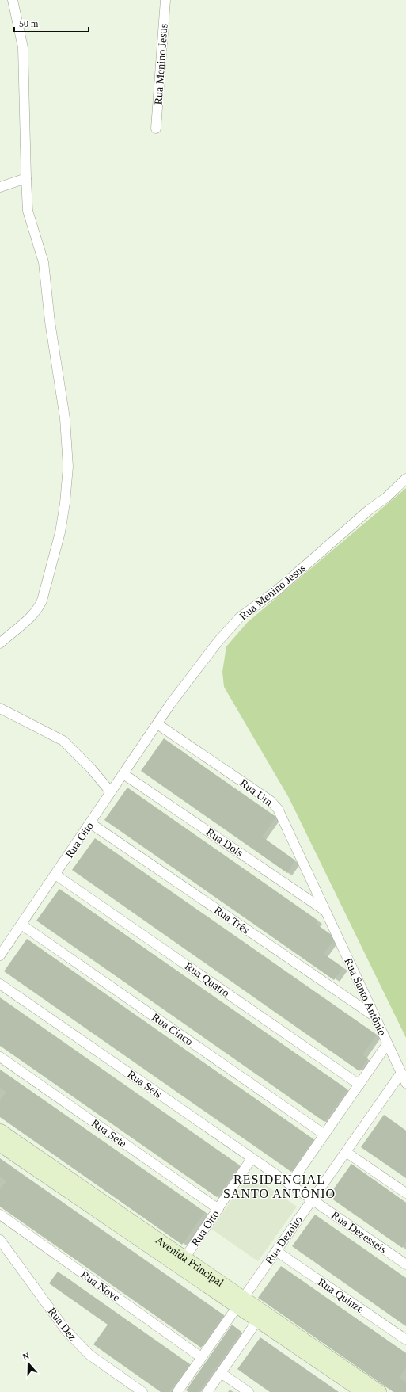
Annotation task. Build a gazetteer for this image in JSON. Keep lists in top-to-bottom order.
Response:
{
  "streets": {
    "street": [
      "Rua Menino Jesus",
      "Rua Um",
      "Rua Oito",
      "Rua Dois",
      "Rua Três",
      "Rua Quatro",
      "Rua Santo Antônio",
      "Rua Cinco",
      "Rua Seis",
      "Rua Sete",
      "Rua Dezesseis",
      "Rua Dezoito",
      "Avenida Principal",
      "Rua Nove",
      "Rua Quinze",
      "Rua Dez"
    ]
  },
  "crossings": [
    ["Rua Menino Jesus", "Rua Um"],
    ["Rua Menino Jesus", "Rua Oito"],
    ["Rua Um", "Rua Oito"],
    ["Rua Um", "Rua Dois"],
    ["Rua Um", "Rua Santo Antônio"],
    ["Rua Oito", "Rua Dois"],
    ["Rua Oito", "Rua Três"],
    ["Rua Oito", "Rua Quatro"],
    ["Rua Oito", "Rua Cinco"],
    ["Rua Oito", "Rua Seis"],
    ["Rua Oito", "Rua Sete"],
    ["Rua Oito", "Avenida Principal"],
    ["Rua Dois", "Rua Santo Antônio"],
    ["Rua Três", "Rua Santo Antônio"],
    ["Rua Santo Antônio", "Rua Dezoito"],
    ["Rua Seis", "Rua Dezesseis"],
    ["Rua Seis", "Rua Dezoito"],
    ["Rua Dezesseis", "Rua Dezoito"],
    ["Rua Dezoito", "Avenida Principal"],
    ["Rua Dezoito", "Rua Nove"],
    ["Rua Dezoito", "Rua Quinze"]
  ],
  "districts": ["RESIDENCIAL SANTO ANTÔNIO"],
  "scale_bar": "50 m",
  "north": "top"
}
